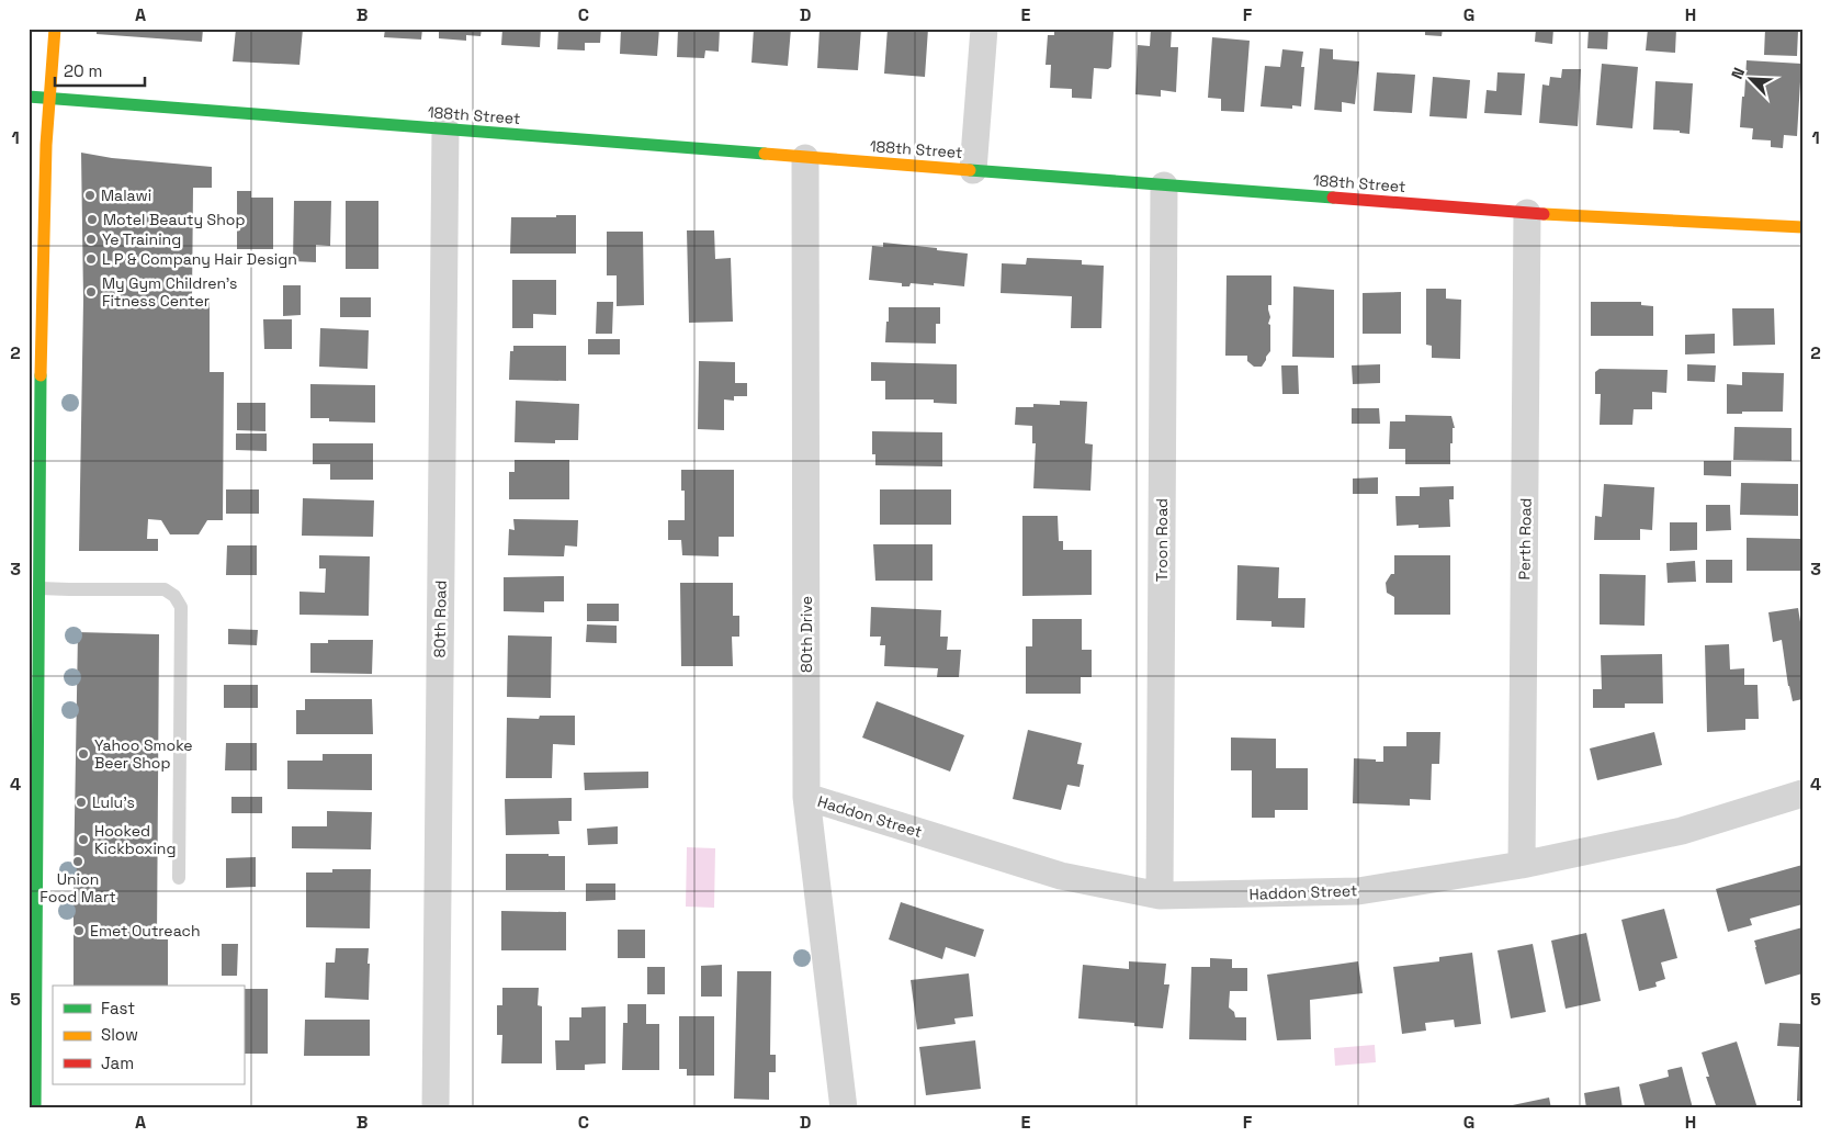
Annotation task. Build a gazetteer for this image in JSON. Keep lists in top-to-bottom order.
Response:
{
  "streets": {
    "street": [
      "188th Street",
      "Perth Road",
      "Troon Road",
      "80th Road",
      "80th Drive",
      "Haddon Street"
    ]
  },
  "crossings": [
    ["188th Street", "Perth Road"],
    ["188th Street", "Troon Road"],
    ["188th Street", "80th Road"],
    ["188th Street", "80th Drive"],
    ["Perth Road", "Haddon Street"],
    ["Troon Road", "Haddon Street"],
    ["80th Drive", "Haddon Street"]
  ],
  "places": [
    "Malawi",
    "Motel Beauty Shop",
    "Ye Training",
    "L P & Company Hair Design",
    "My Gym Children's Fitness Center",
    "Yahoo Smoke Beer Shop",
    "Lulu's",
    "Hooked Kickboxing",
    "Union Food Mart",
    "Emet Outreach"
  ],
  "legend": ["Fast", "Slow", "Jam"],
  "scale_bar": "20 m",
  "north": "top left",
  "grid": {
    "columns": [
      "A",
      "B",
      "C",
      "D",
      "E",
      "F",
      "G",
      "H"
    ],
    "rows": [
      "1",
      "2",
      "3",
      "4",
      "5"
    ]
  }
}
